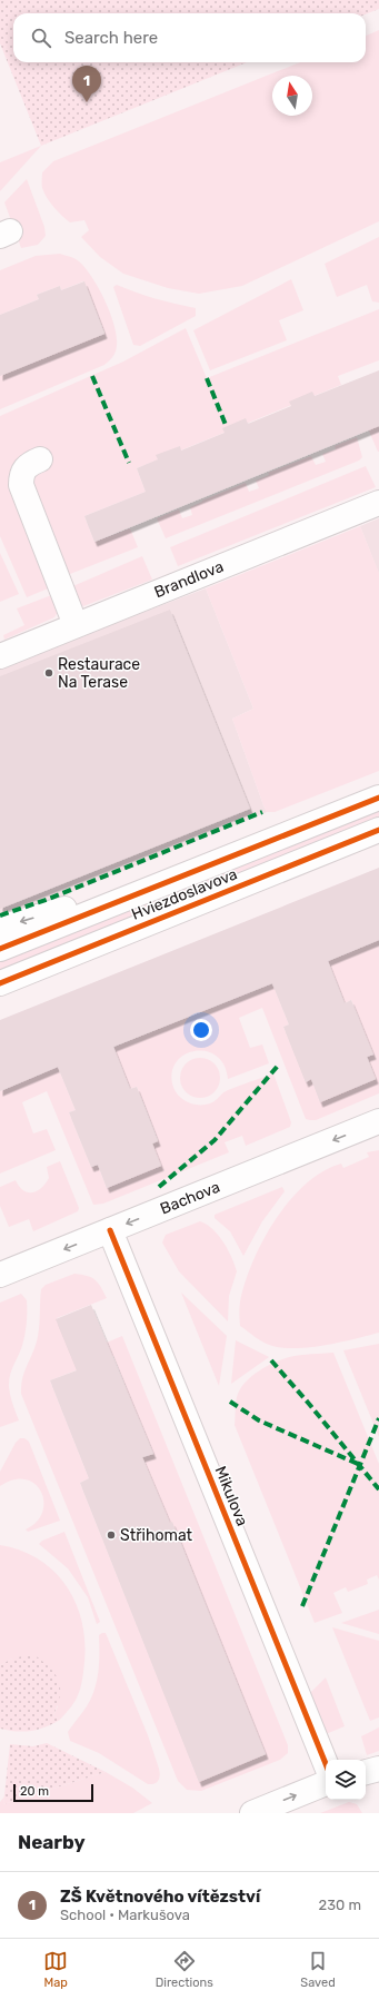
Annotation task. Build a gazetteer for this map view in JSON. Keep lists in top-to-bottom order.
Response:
{
  "streets": {
    "street": [
      "Brandlova",
      "Hviezdoslavova",
      "Bachova",
      "Mikulova"
    ]
  },
  "crossings": [
    ["Bachova", "Mikulova"]
  ],
  "one_way": ["Bachova"],
  "places": ["Restaurace Na Terase", "Střihomat"],
  "scale_bar": "20 m",
  "north": "top",
  "page": {
    "search": "Search here",
    "pins": "1",
    "scale": "20 m",
    "heading": "Nearby",
    "list": [
      {
        "mark": "1",
        "name": "ZŠ Květnového vítězství",
        "note": "School · Markušova",
        "value": "230 m"
      }
    ],
    "nav": ["Map", "Directions", "Saved"]
  }
}
